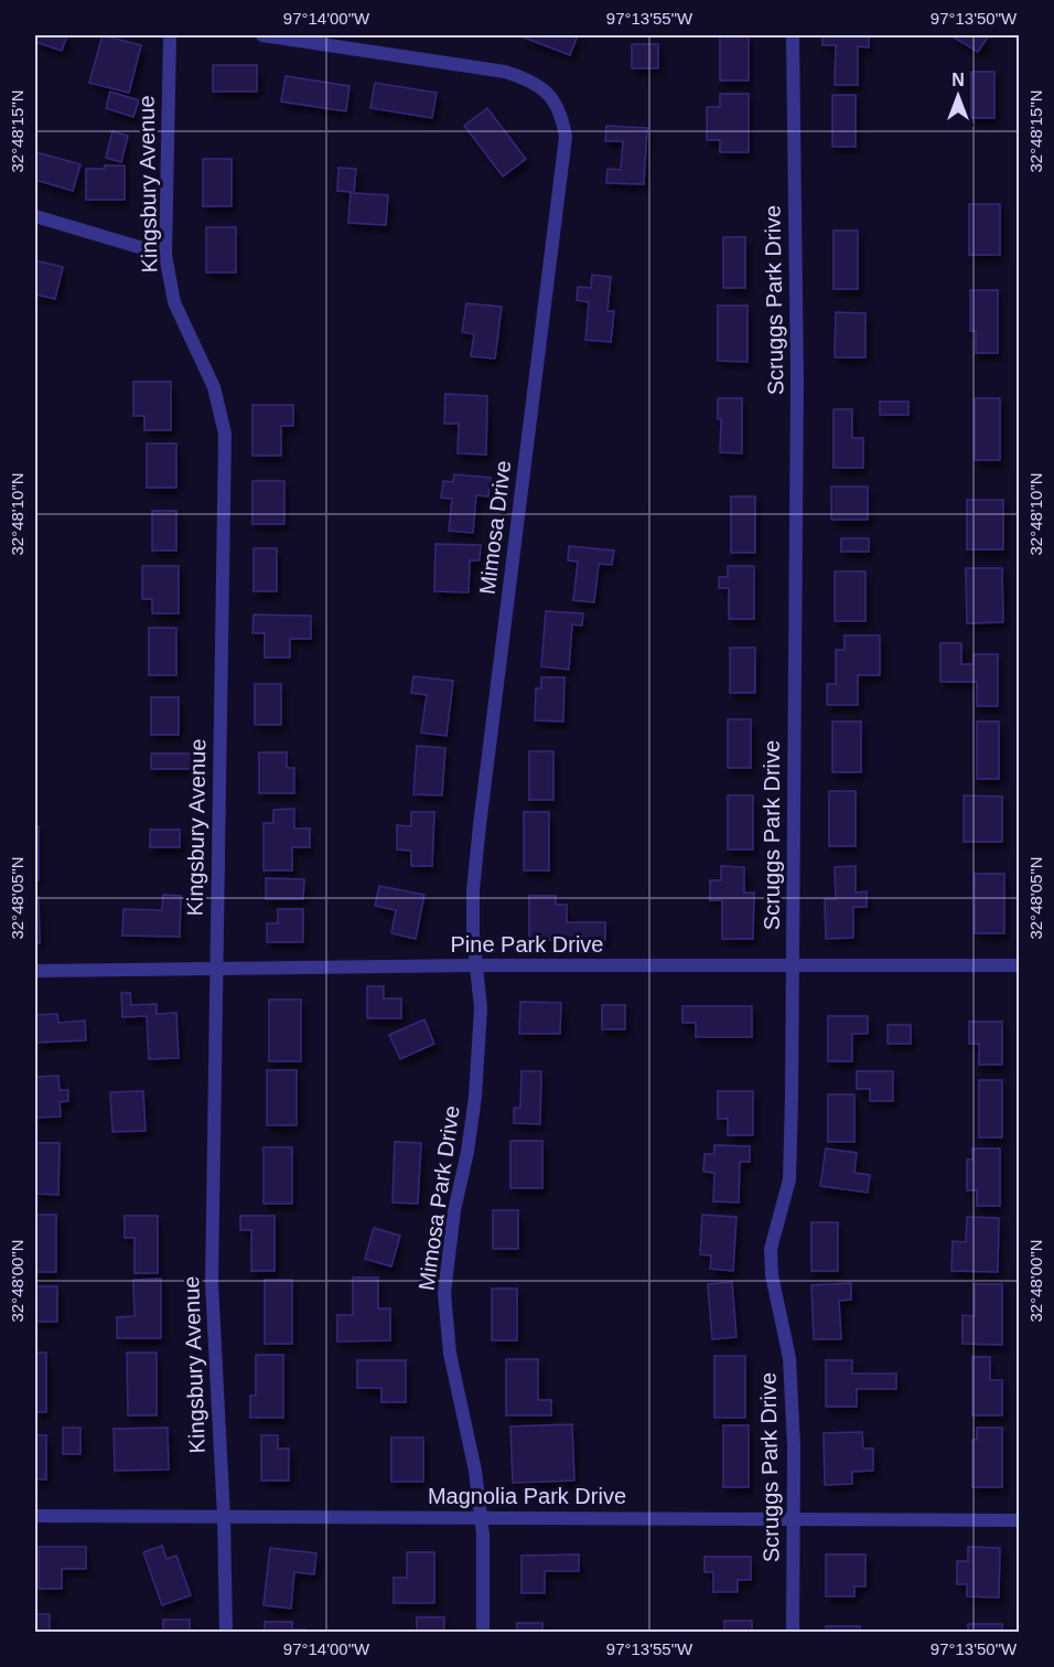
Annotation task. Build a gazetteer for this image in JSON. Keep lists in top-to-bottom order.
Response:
{
  "streets": {
    "street": [
      "Kingsbury Avenue",
      "Scruggs Park Drive",
      "Mimosa Drive",
      "Pine Park Drive",
      "Mimosa Park Drive",
      "Magnolia Park Drive"
    ]
  },
  "crossings": [
    ["Kingsbury Avenue", "Pine Park Drive"],
    ["Kingsbury Avenue", "Magnolia Park Drive"],
    ["Scruggs Park Drive", "Pine Park Drive"],
    ["Scruggs Park Drive", "Magnolia Park Drive"],
    ["Mimosa Drive", "Pine Park Drive"],
    ["Mimosa Drive", "Mimosa Park Drive"],
    ["Pine Park Drive", "Mimosa Park Drive"],
    ["Mimosa Park Drive", "Magnolia Park Drive"]
  ],
  "north": "top",
  "coordinates": [
    "97°14'00\"W",
    "97°13'55\"W",
    "97°13'50\"W",
    "32°48'15\"N",
    "32°48'10\"N",
    "32°48'05\"N",
    "32°48'00\"N"
  ]
}
